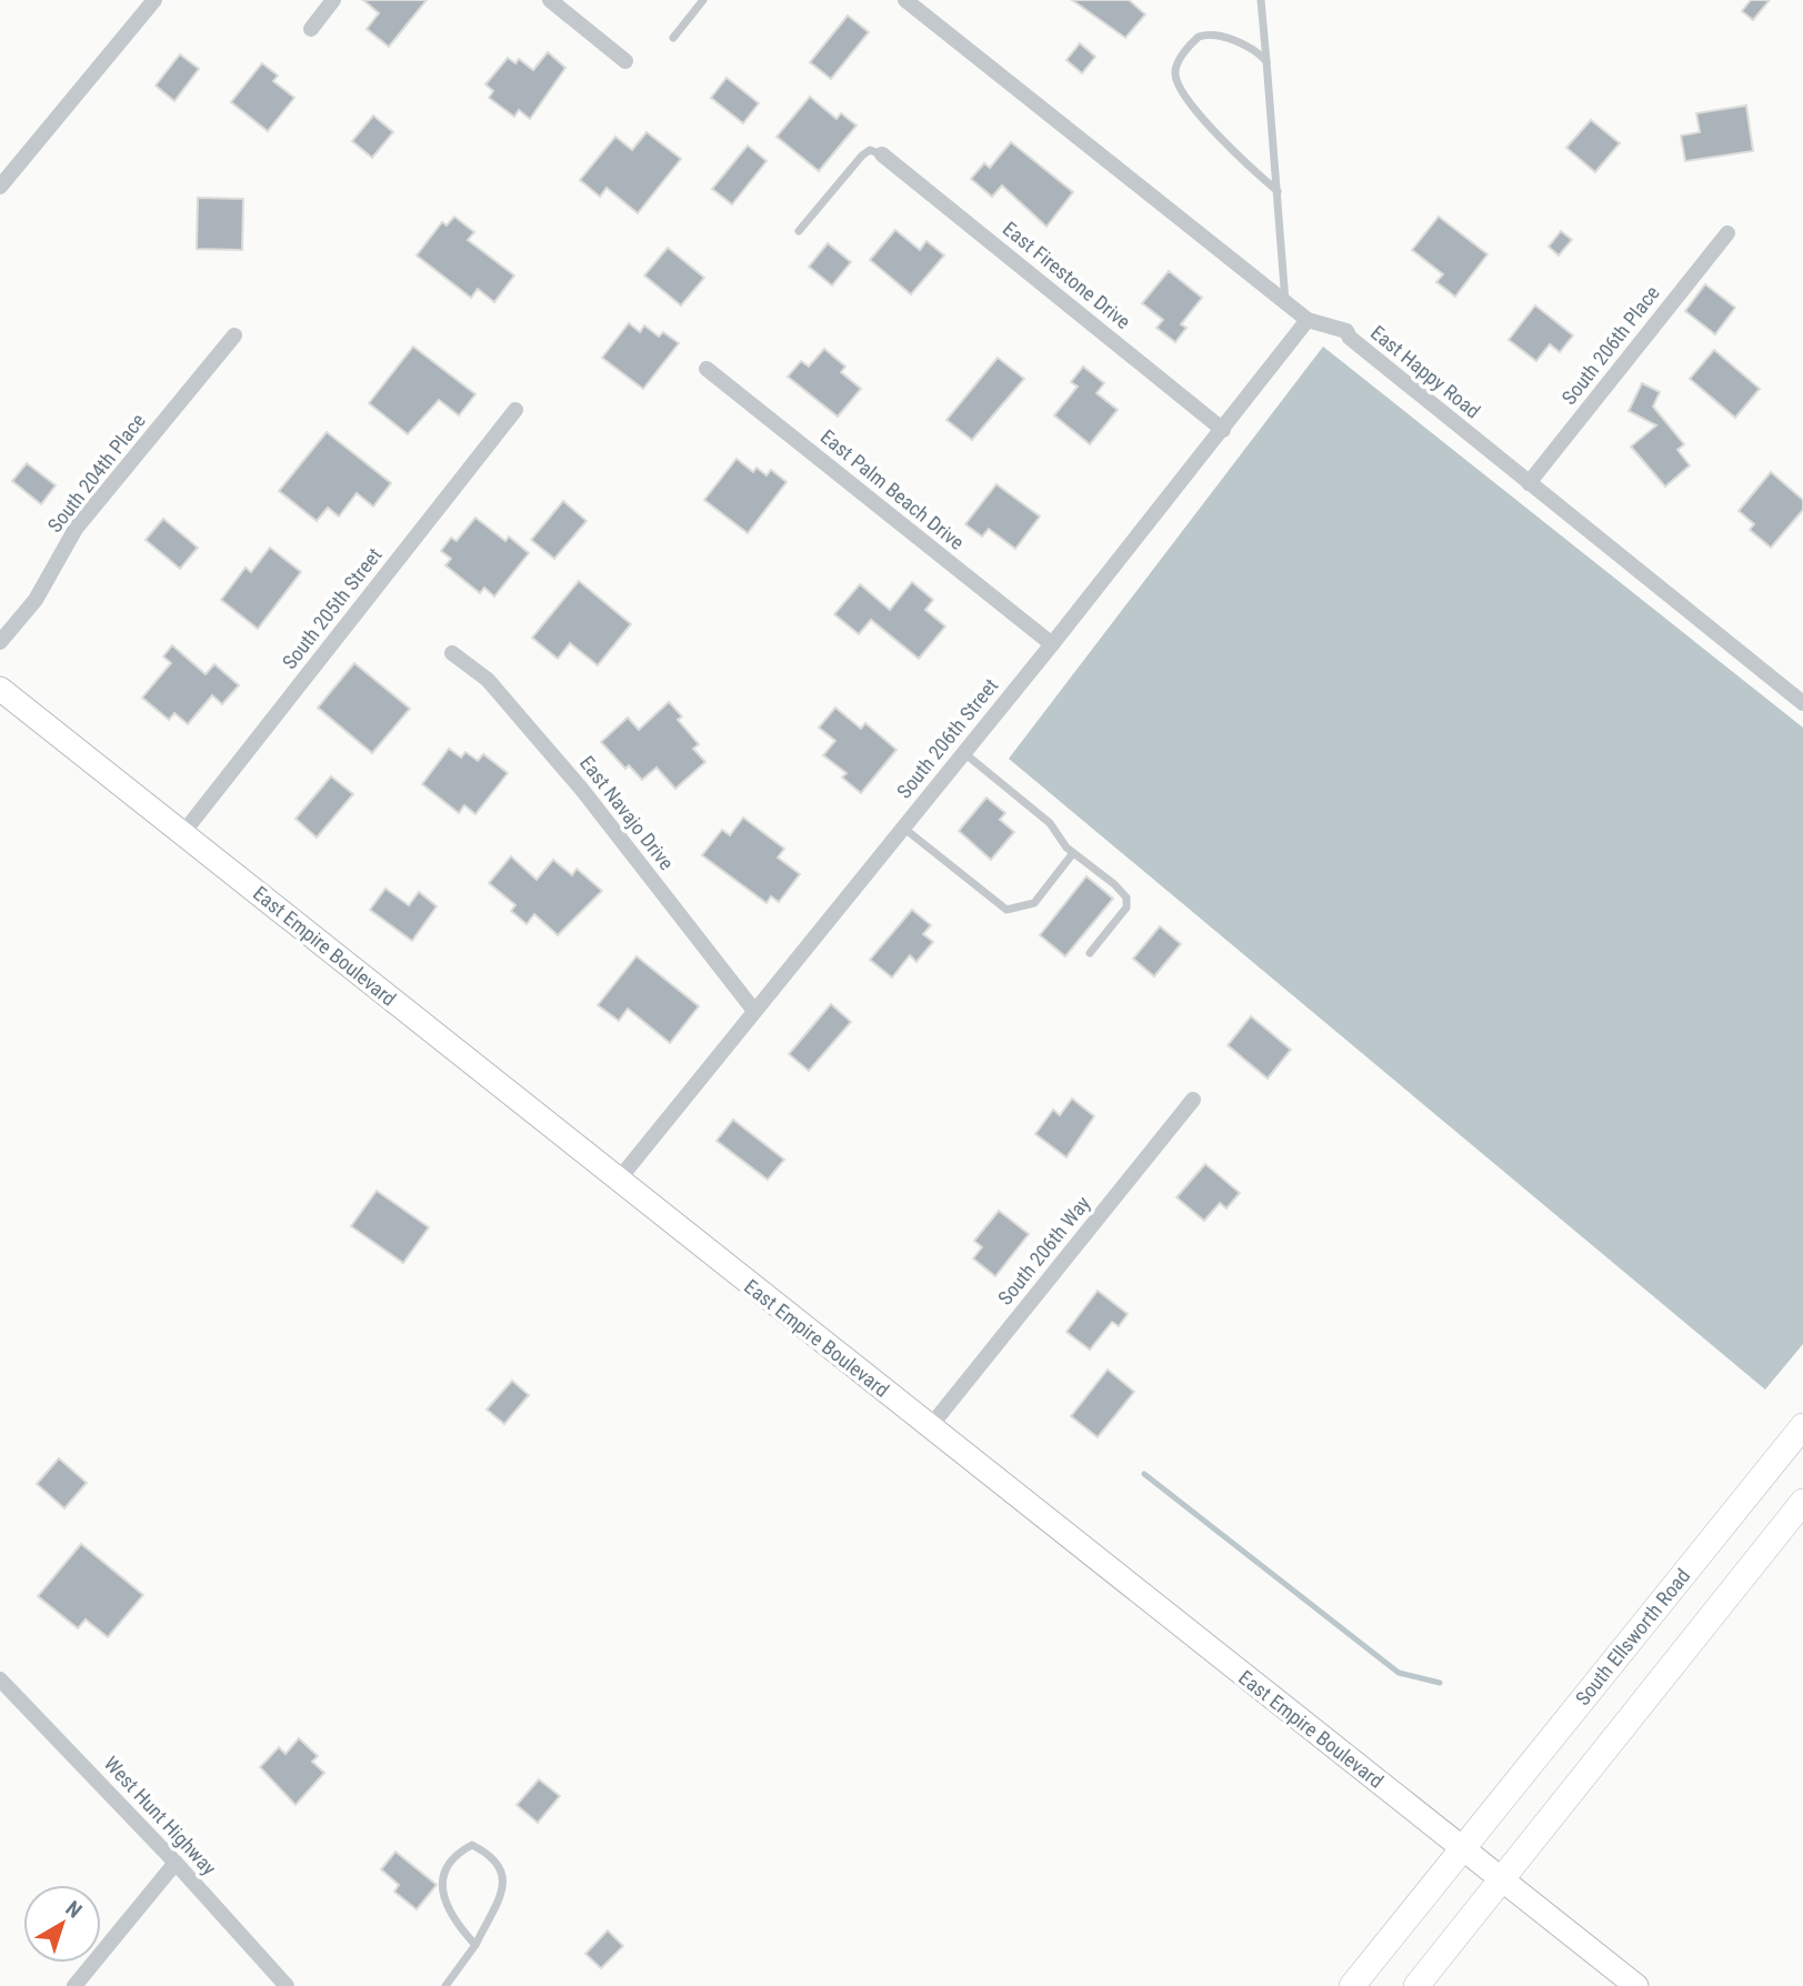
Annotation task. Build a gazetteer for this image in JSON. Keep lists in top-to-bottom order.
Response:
{
  "streets": {
    "main road": ["East Empire Boulevard", "South Ellsworth Road"],
    "street": [
      "East Firestone Drive",
      "South 206th Place",
      "East Happy Road",
      "South 204th Place",
      "East Palm Beach Drive",
      "South 205th Street",
      "South 206th Street",
      "East Navajo Drive",
      "South 206th Way",
      "West Hunt Highway"
    ]
  },
  "crossings": [
    ["East Firestone Drive", "South 206th Street"],
    ["South 206th Place", "East Happy Road"],
    ["East Happy Road", "South 206th Street"],
    ["East Palm Beach Drive", "South 206th Street"],
    ["South 205th Street", "East Empire Boulevard"],
    ["South 206th Street", "East Navajo Drive"],
    ["South 206th Street", "East Empire Boulevard"],
    ["East Empire Boulevard", "South 206th Way"],
    ["East Empire Boulevard", "South Ellsworth Road"]
  ],
  "north": "top right"
}
